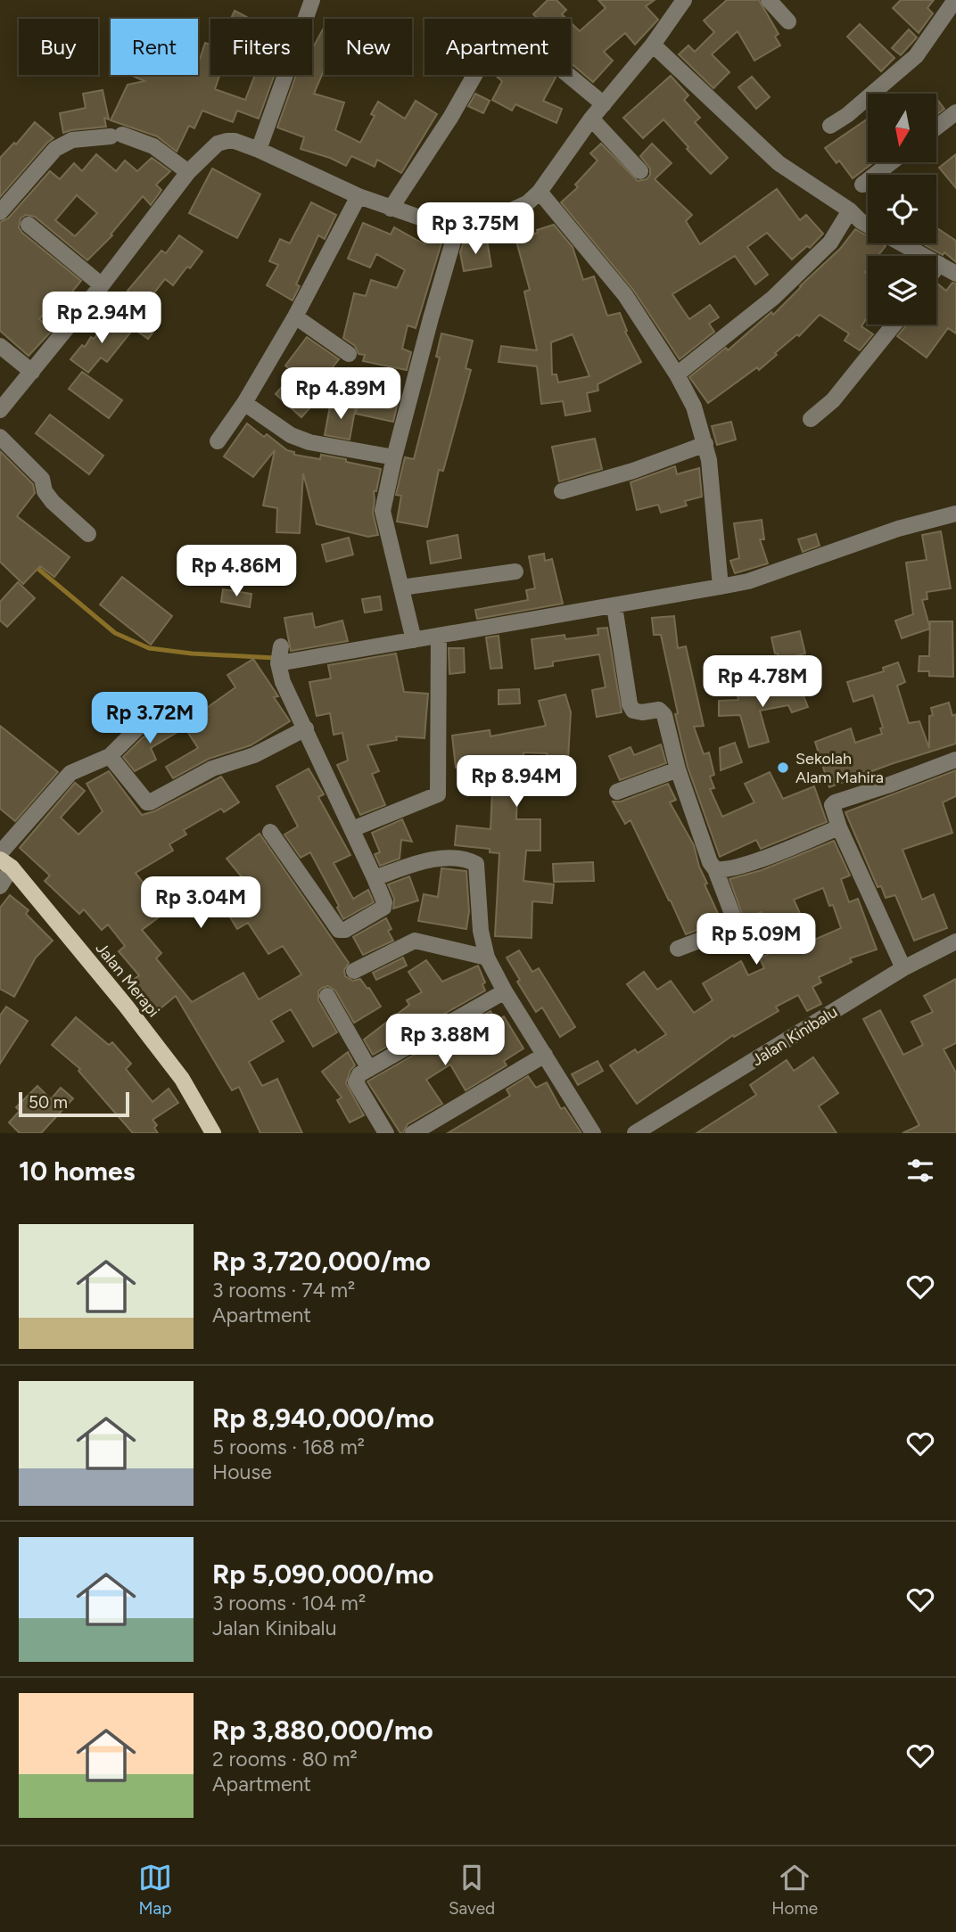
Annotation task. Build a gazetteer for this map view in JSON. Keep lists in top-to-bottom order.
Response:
{
  "streets": {
    "main road": ["Jalan Merapi"],
    "street": ["Jalan Kinibalu"]
  },
  "places": ["Sekolah Alam Mahira"],
  "scale_bar": "50 m",
  "north": "bottom",
  "page": {
    "chip": [
      "Buy",
      "Rent",
      "Filters",
      "New",
      "Apartment"
    ],
    "price": [
      "Rp 3.75M",
      "Rp 2.94M",
      "Rp 4.89M",
      "Rp 4.86M",
      "Rp 4.78M",
      "Rp 3.72M",
      "Rp 8.94M",
      "Rp 3.04M",
      "Rp 5.09M",
      "Rp 3.88M"
    ],
    "scale": "50 m",
    "heading": "10 homes",
    "list": [
      {
        "name": "Rp 3,720,000/mo",
        "note": "3 rooms · 74 m² · Apartment"
      },
      {
        "name": "Rp 8,940,000/mo",
        "note": "5 rooms · 168 m² · House"
      },
      {
        "name": "Rp 5,090,000/mo",
        "note": "3 rooms · 104 m² · Jalan Kinibalu"
      },
      {
        "name": "Rp 3,880,000/mo",
        "note": "2 rooms · 80 m² · Apartment"
      }
    ],
    "tabs": ["Map", "Saved", "Home"]
  }
}
